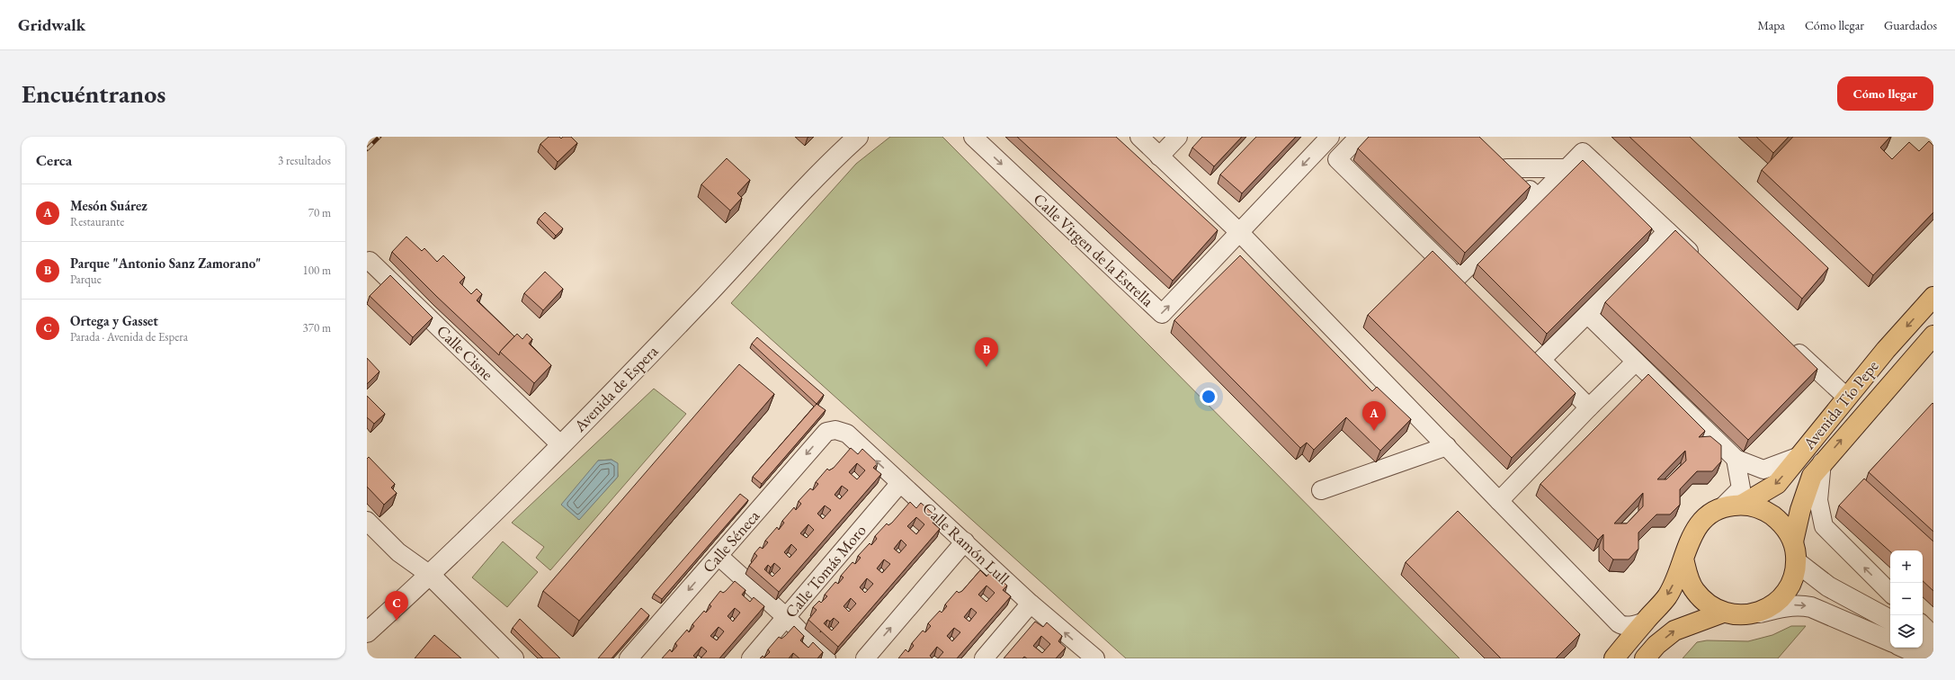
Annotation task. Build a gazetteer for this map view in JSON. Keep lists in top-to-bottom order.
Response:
{
  "streets": {
    "main road": ["Avenida Tío Pepe"],
    "street": [
      "Calle Virgen de la Estrella",
      "Calle Cisne",
      "Avenida de Espera",
      "Calle Séneca",
      "Calle Ramón Lull",
      "Calle Tomás Moro"
    ]
  },
  "crossings": [
    ["Calle Cisne", "Avenida de Espera"],
    ["Calle Séneca", "Calle Ramón Lull"],
    ["Calle Ramón Lull", "Calle Tomás Moro"]
  ],
  "one_way": ["Calle Séneca", "Calle Ramón Lull"],
  "page": {
    "header": "Gridwalk",
    "nav": ["Mapa", "Cómo llegar", "Guardados"],
    "buttons": "Cómo llegar",
    "title": "Encuéntranos",
    "heading": ["Cerca", "3 resultados"],
    "list": [
      {
        "mark": "A",
        "name": "Mesón Suárez",
        "note": "Restaurante",
        "value": "70 m"
      },
      {
        "mark": "B",
        "name": "Parque \"Antonio Sanz Zamorano\"",
        "note": "Parque",
        "value": "100 m"
      },
      {
        "mark": "C",
        "name": "Ortega y Gasset",
        "note": "Parada · Avenida de Espera",
        "value": "370 m"
      }
    ],
    "pins": ["B", "A", "C"],
    "map_buttons": ["+", "−"]
  }
}
